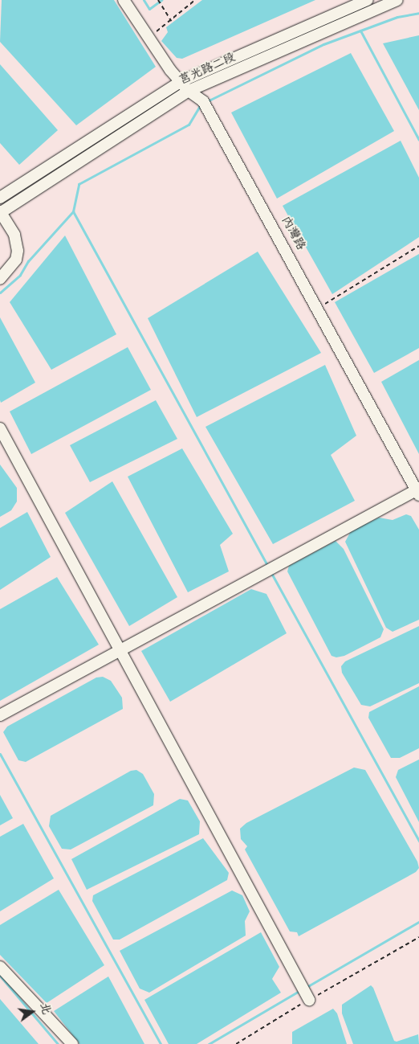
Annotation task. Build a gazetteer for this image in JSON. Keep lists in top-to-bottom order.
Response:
{
  "streets": {
    "street": ["莒光路二段", "內灣路"]
  },
  "crossings": [
    ["莒光路二段", "內灣路"]
  ],
  "north": "right"
}
